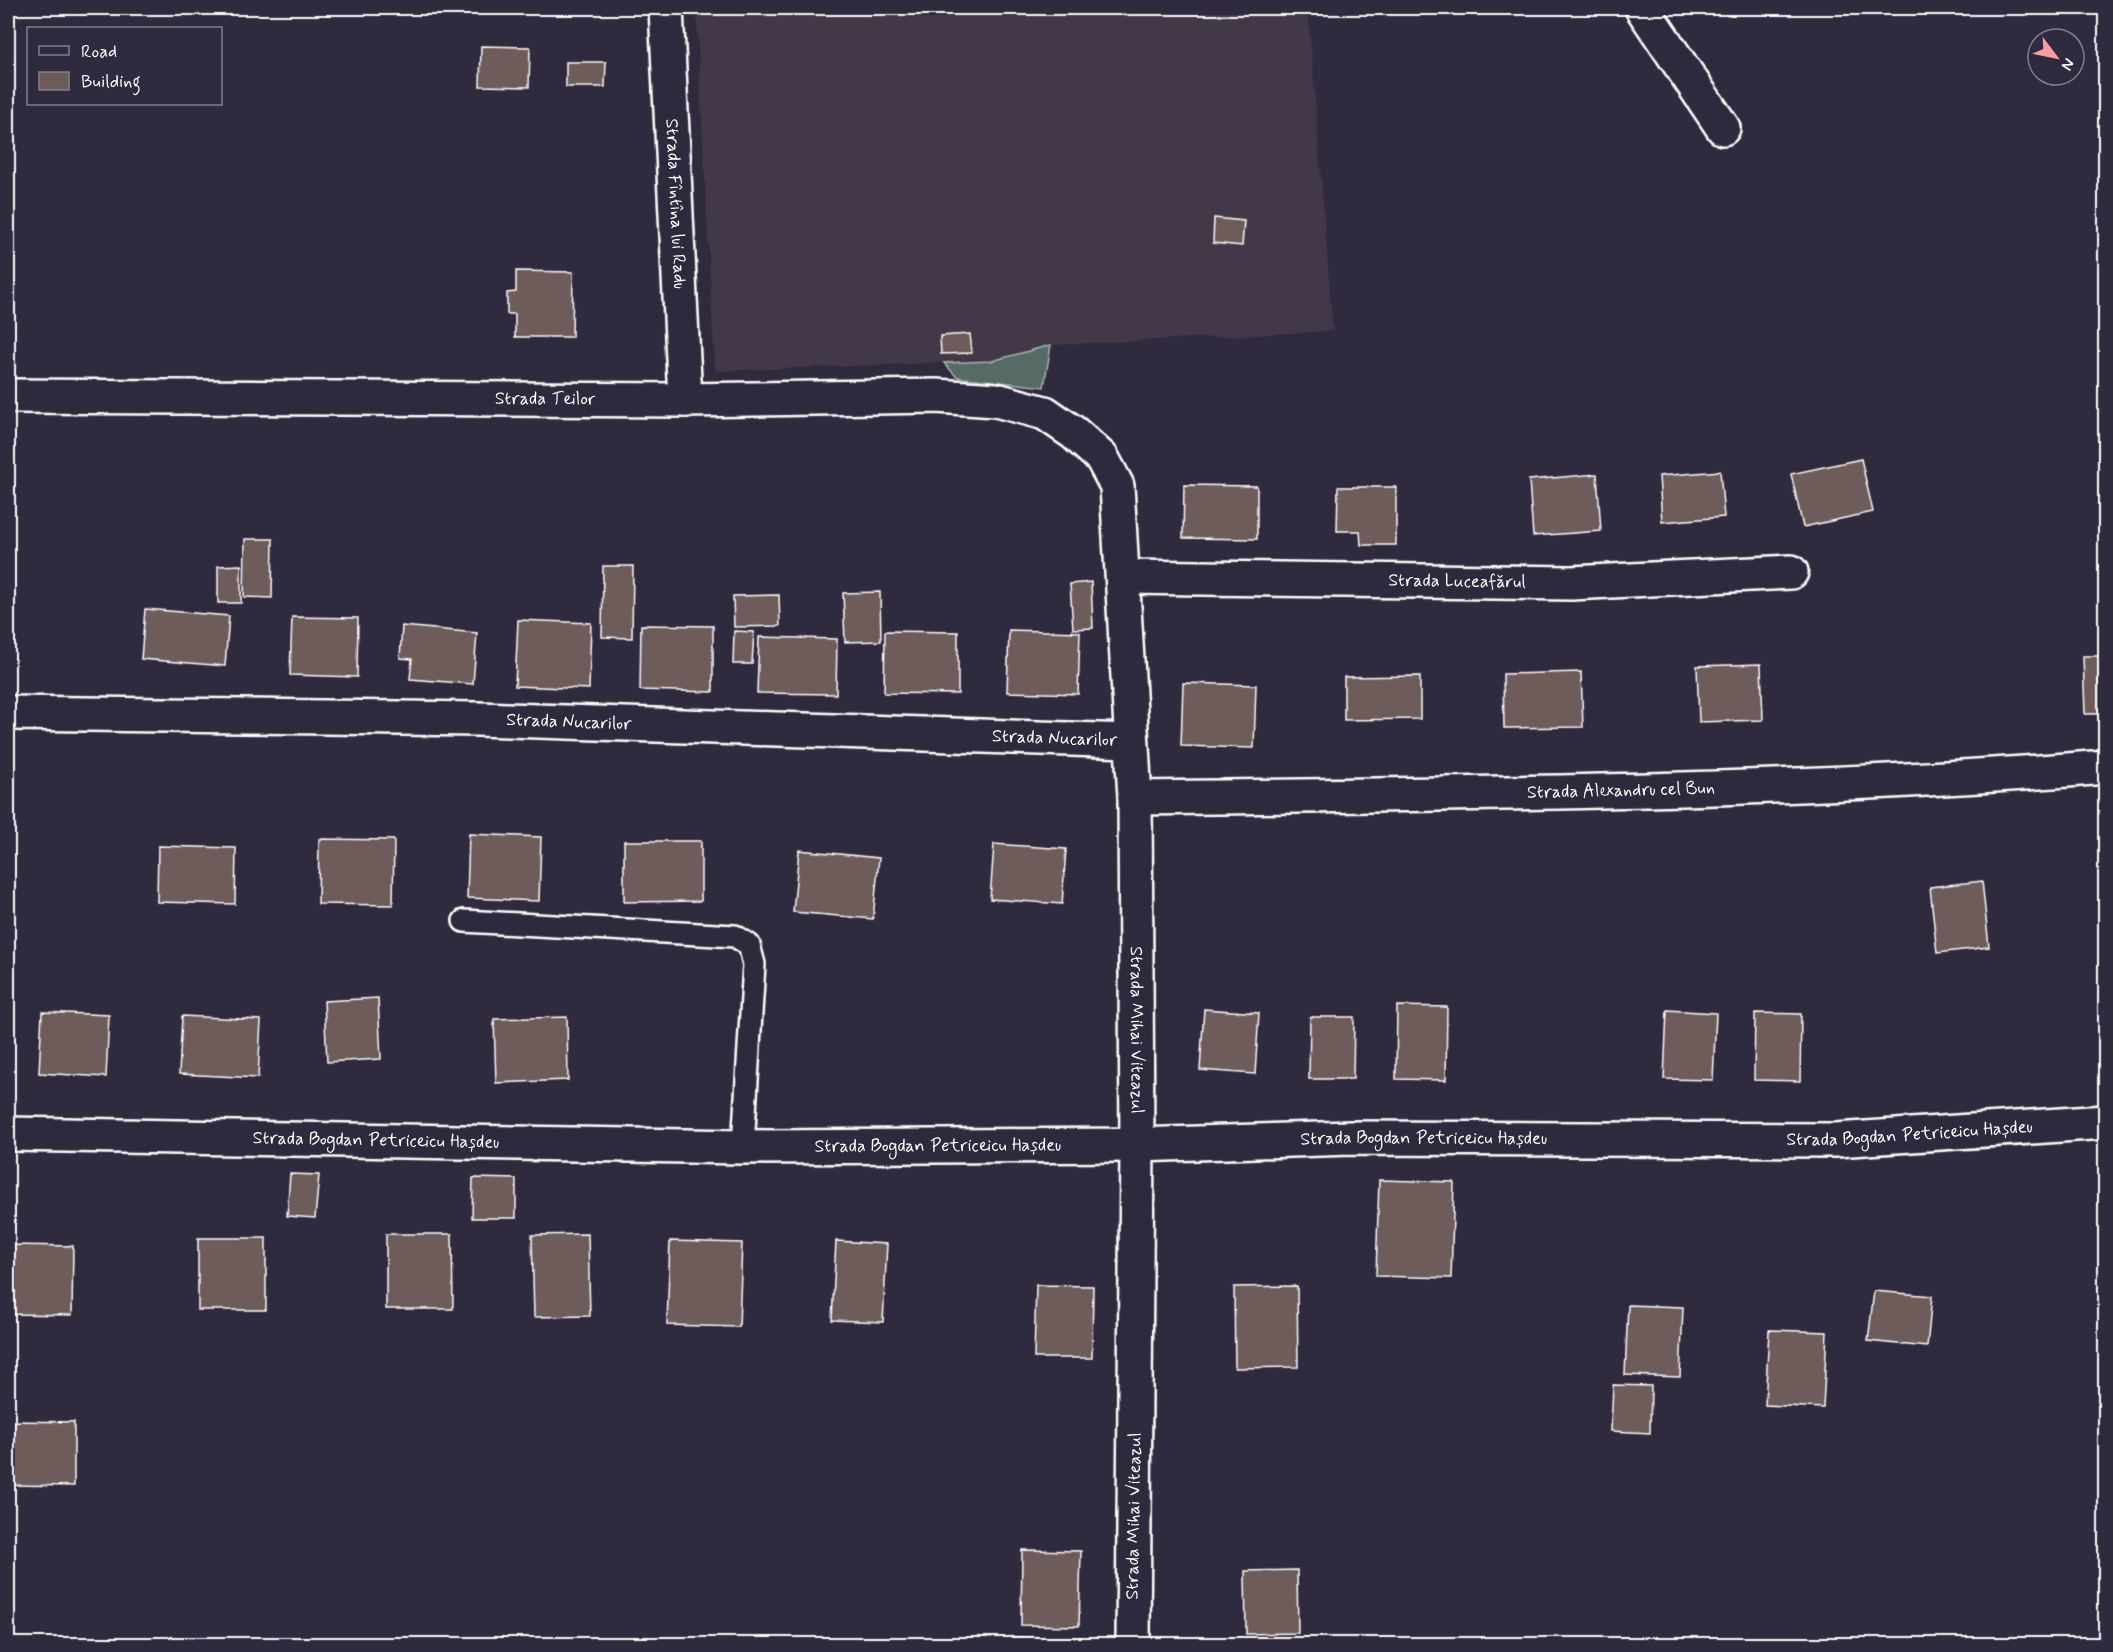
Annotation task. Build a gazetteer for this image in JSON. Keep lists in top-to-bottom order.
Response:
{
  "streets": {
    "street": [
      "Strada Fîntîna lui Radu",
      "Strada Teilor",
      "Strada Luceafărul",
      "Strada Nucarilor",
      "Strada Alexandru cel Bun",
      "Strada Mihai Viteazul",
      "Strada Bogdan Petriceicu Hașdeu"
    ]
  },
  "crossings": [
    ["Strada Fîntîna lui Radu", "Strada Teilor"],
    ["Strada Teilor", "Strada Mihai Viteazul"],
    ["Strada Luceafărul", "Strada Mihai Viteazul"],
    ["Strada Nucarilor", "Strada Mihai Viteazul"],
    ["Strada Alexandru cel Bun", "Strada Mihai Viteazul"],
    ["Strada Mihai Viteazul", "Strada Bogdan Petriceicu Hașdeu"]
  ],
  "legend": ["Road", "Building"],
  "north": "bottom right"
}
